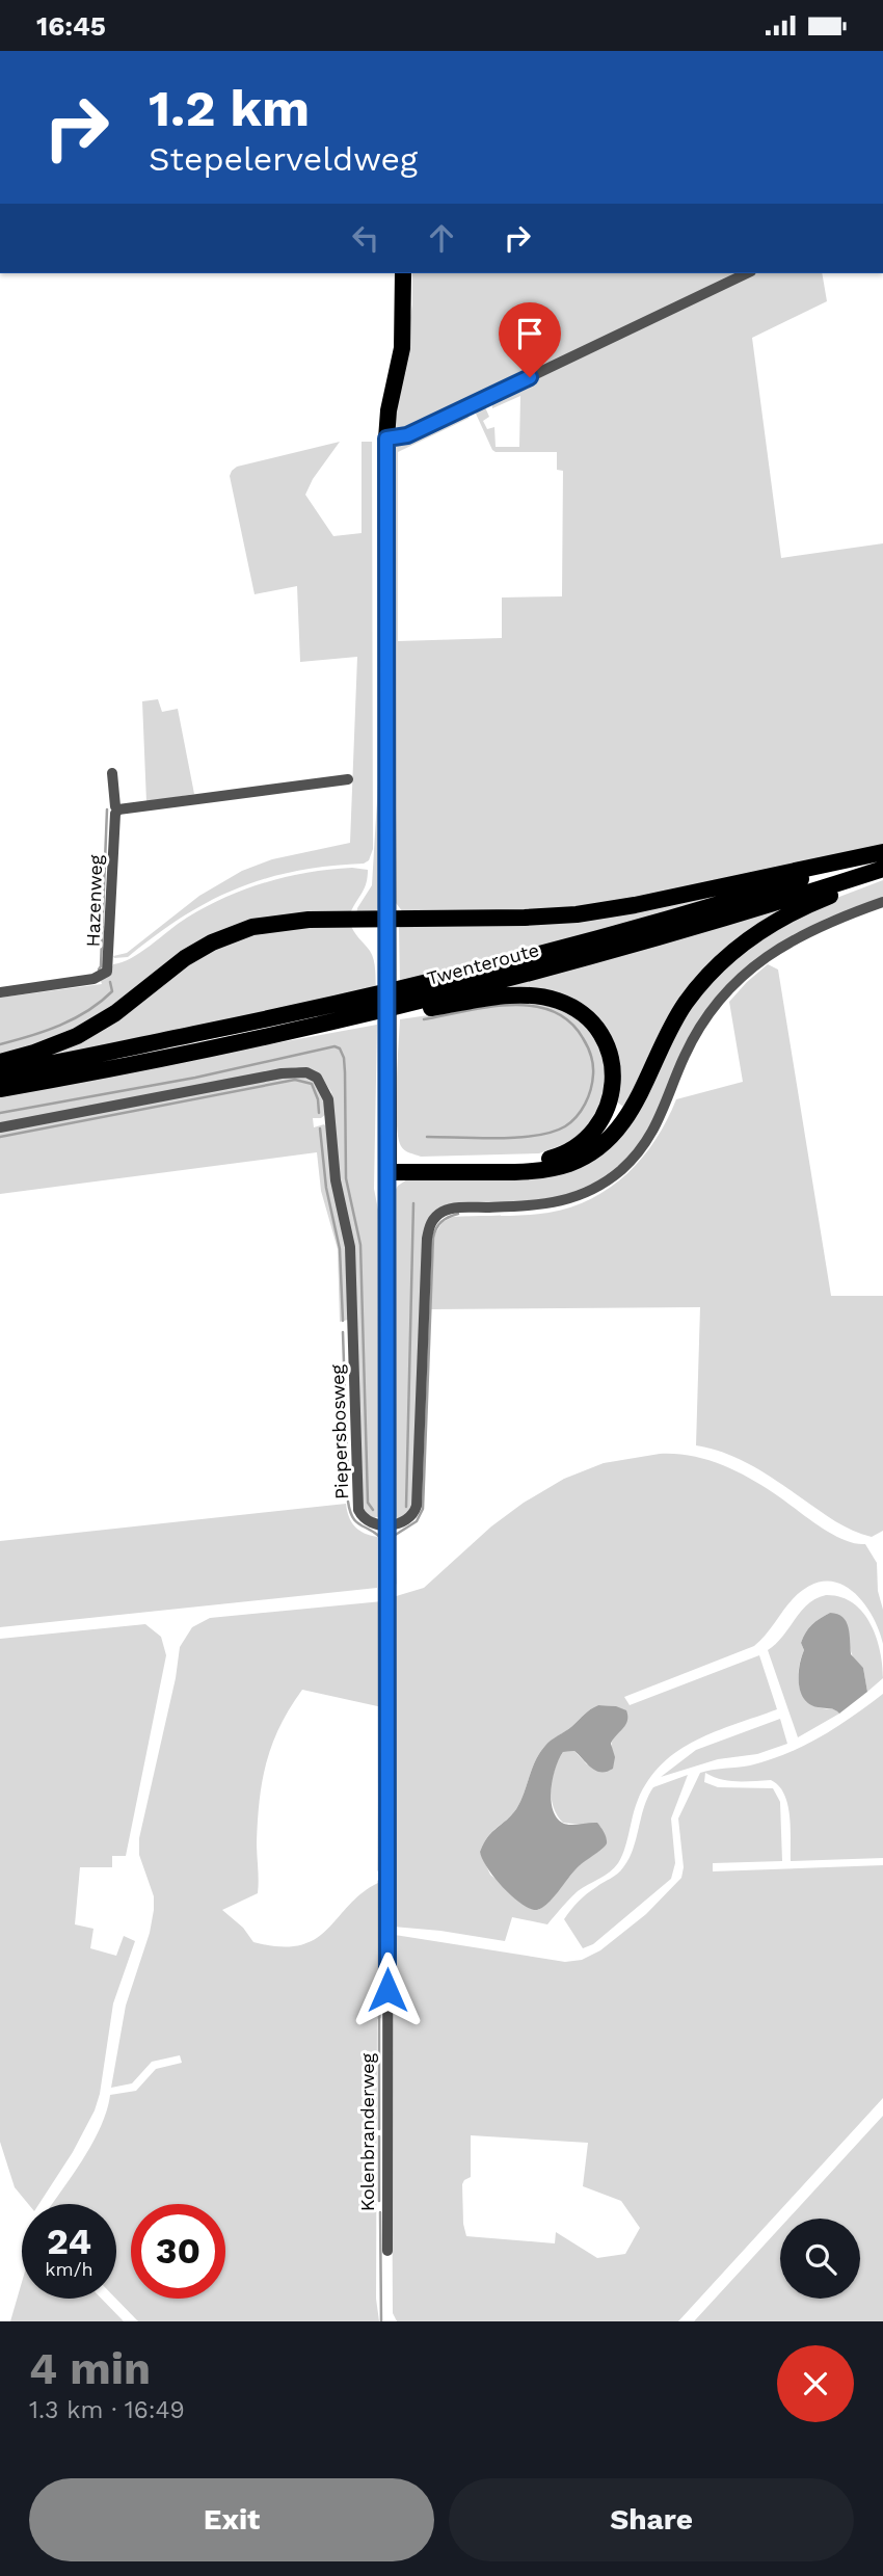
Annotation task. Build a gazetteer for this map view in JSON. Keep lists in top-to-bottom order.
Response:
{
  "streets": {
    "main road": ["Twenteroute", "Kolenbranderweg"],
    "street": ["Hazenweg", "Piepersbosweg"]
  },
  "crossings": [
    ["Piepersbosweg", "Kolenbranderweg"]
  ],
  "page": {
    "status": "16:45",
    "turn": ["1.2 km", "Stepelerveldweg"],
    "speed": "24 km/h",
    "limit": "30",
    "heading": ["4 min", "1.3 km · 16:49"],
    "buttons": ["Exit", "Share"]
  }
}
